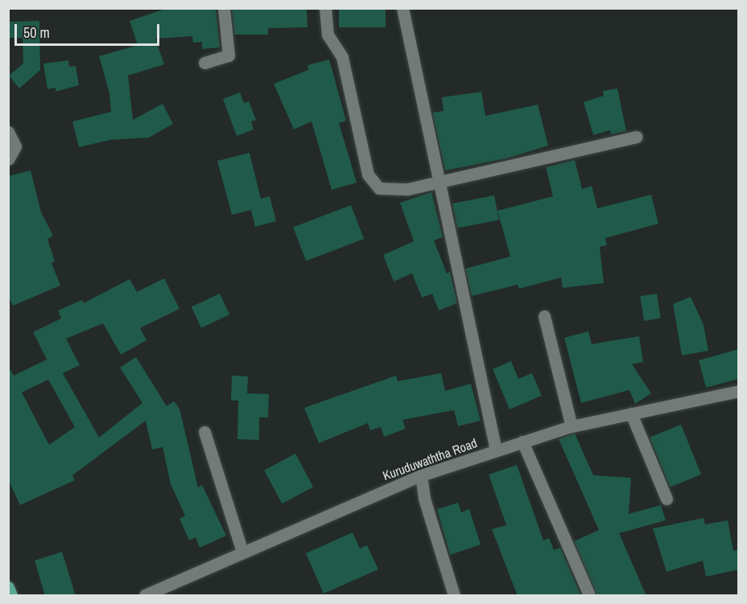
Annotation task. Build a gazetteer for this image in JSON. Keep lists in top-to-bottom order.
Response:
{
  "streets": {
    "street": ["Kuruduwaththa Road"]
  },
  "scale_bar": "50 m"
}
